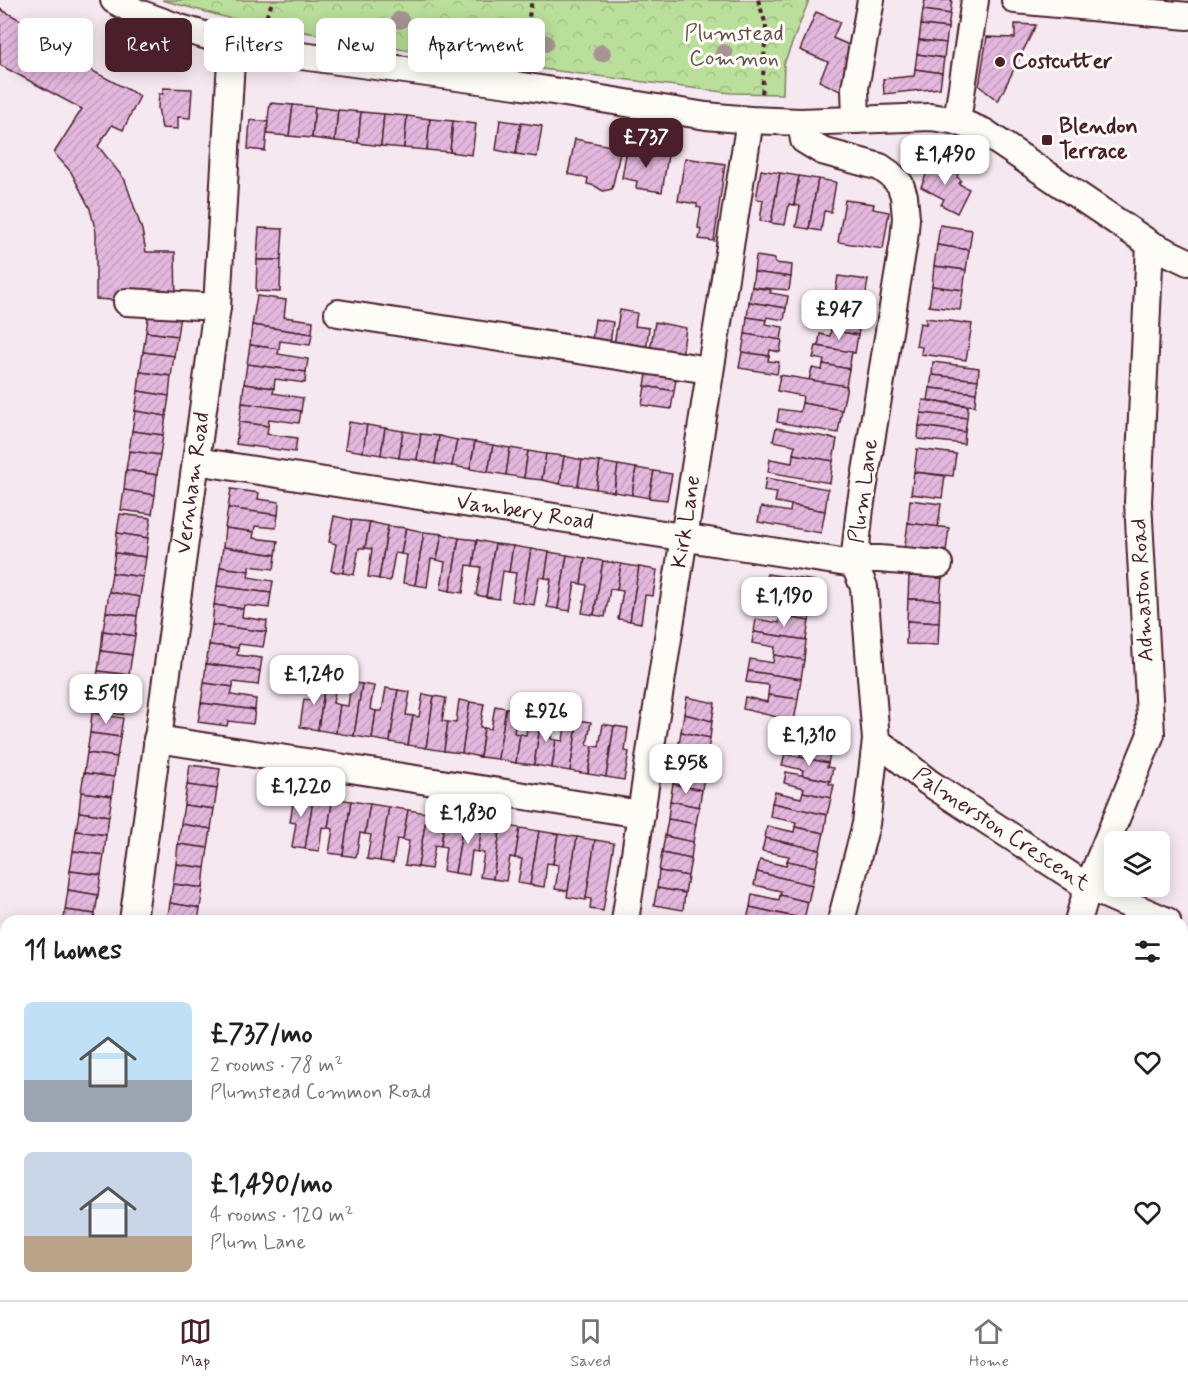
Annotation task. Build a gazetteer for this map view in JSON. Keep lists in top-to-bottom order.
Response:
{
  "streets": {
    "street": [
      "Vernham Road",
      "Plum Lane",
      "Vambery Road",
      "Kirk Lane",
      "Admaston Road",
      "Palmerston Crescent"
    ]
  },
  "crossings": [
    ["Vernham Road", "Vambery Road"],
    ["Plum Lane", "Vambery Road"],
    ["Plum Lane", "Palmerston Crescent"],
    ["Vambery Road", "Kirk Lane"],
    ["Admaston Road", "Palmerston Crescent"]
  ],
  "parks": ["Plumstead Common"],
  "places": {
    "other": ["Costcutter"],
    "transit": ["Blendon Terrace"]
  },
  "page": {
    "chip": [
      "Buy",
      "Rent",
      "Filters",
      "New",
      "Apartment"
    ],
    "price": [
      "£737",
      "£1,490",
      "£947",
      "£1,190",
      "£1,240",
      "£519",
      "£926",
      "£1,310",
      "£958",
      "£1,220",
      "£1,830"
    ],
    "heading": "11 homes",
    "list": [
      {
        "name": "£737/mo",
        "note": "2 rooms · 78 m² · Plumstead Common Road"
      },
      {
        "name": "£1,490/mo",
        "note": "4 rooms · 120 m² · Plum Lane"
      }
    ],
    "tabs": ["Map", "Saved", "Home"]
  }
}
